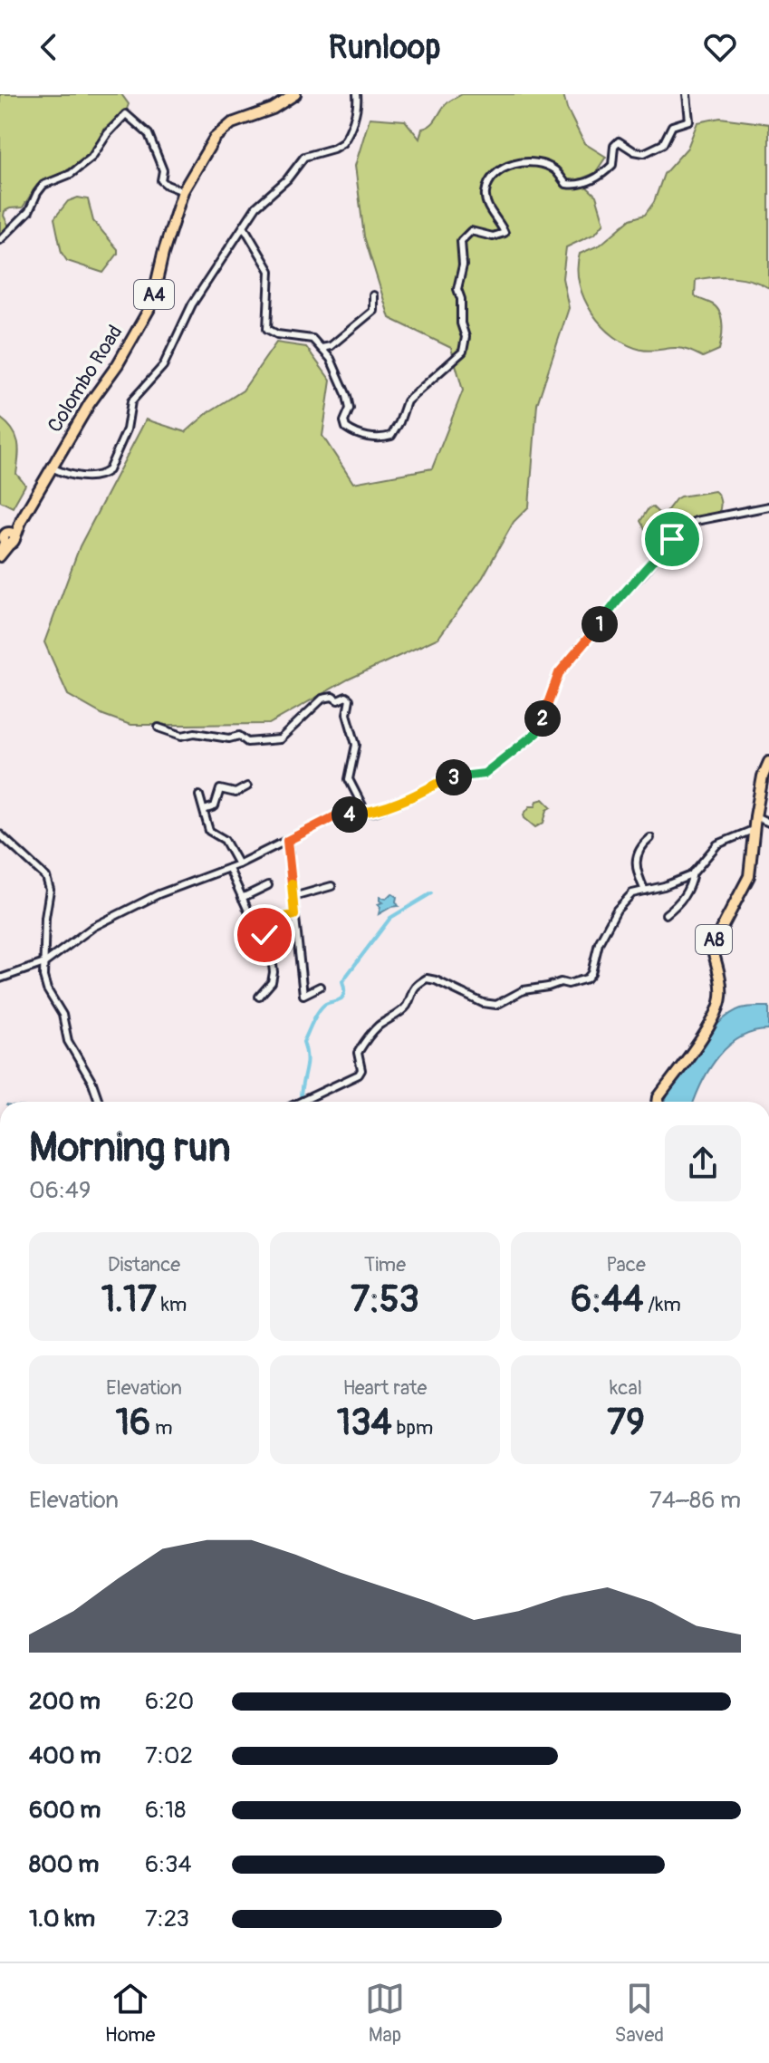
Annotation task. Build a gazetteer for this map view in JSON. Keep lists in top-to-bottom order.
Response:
{
  "streets": {
    "highway": ["A4", "Colombo Road", "A8"]
  },
  "page": {
    "header": "Runloop",
    "pins": [
      "1",
      "2",
      "3",
      "4"
    ],
    "heading": ["Morning run", "06:49"],
    "stats": [
      ["Distance", "1.17 km"],
      ["Time", "7:53"],
      ["Pace", "6:44 /km"],
      ["Elevation", "16 m"],
      ["Heart rate", "134 bpm"],
      ["kcal", "79"]
    ],
    "chart": ["Elevation", "74–86 m"],
    "list": [
      {
        "name": "200 m",
        "note": "6:20"
      },
      {
        "name": "400 m",
        "note": "7:02"
      },
      {
        "name": "600 m",
        "note": "6:18"
      },
      {
        "name": "800 m",
        "note": "6:34"
      },
      {
        "name": "1.0 km",
        "note": "7:23"
      }
    ],
    "tabs": ["Home", "Map", "Saved"]
  }
}
